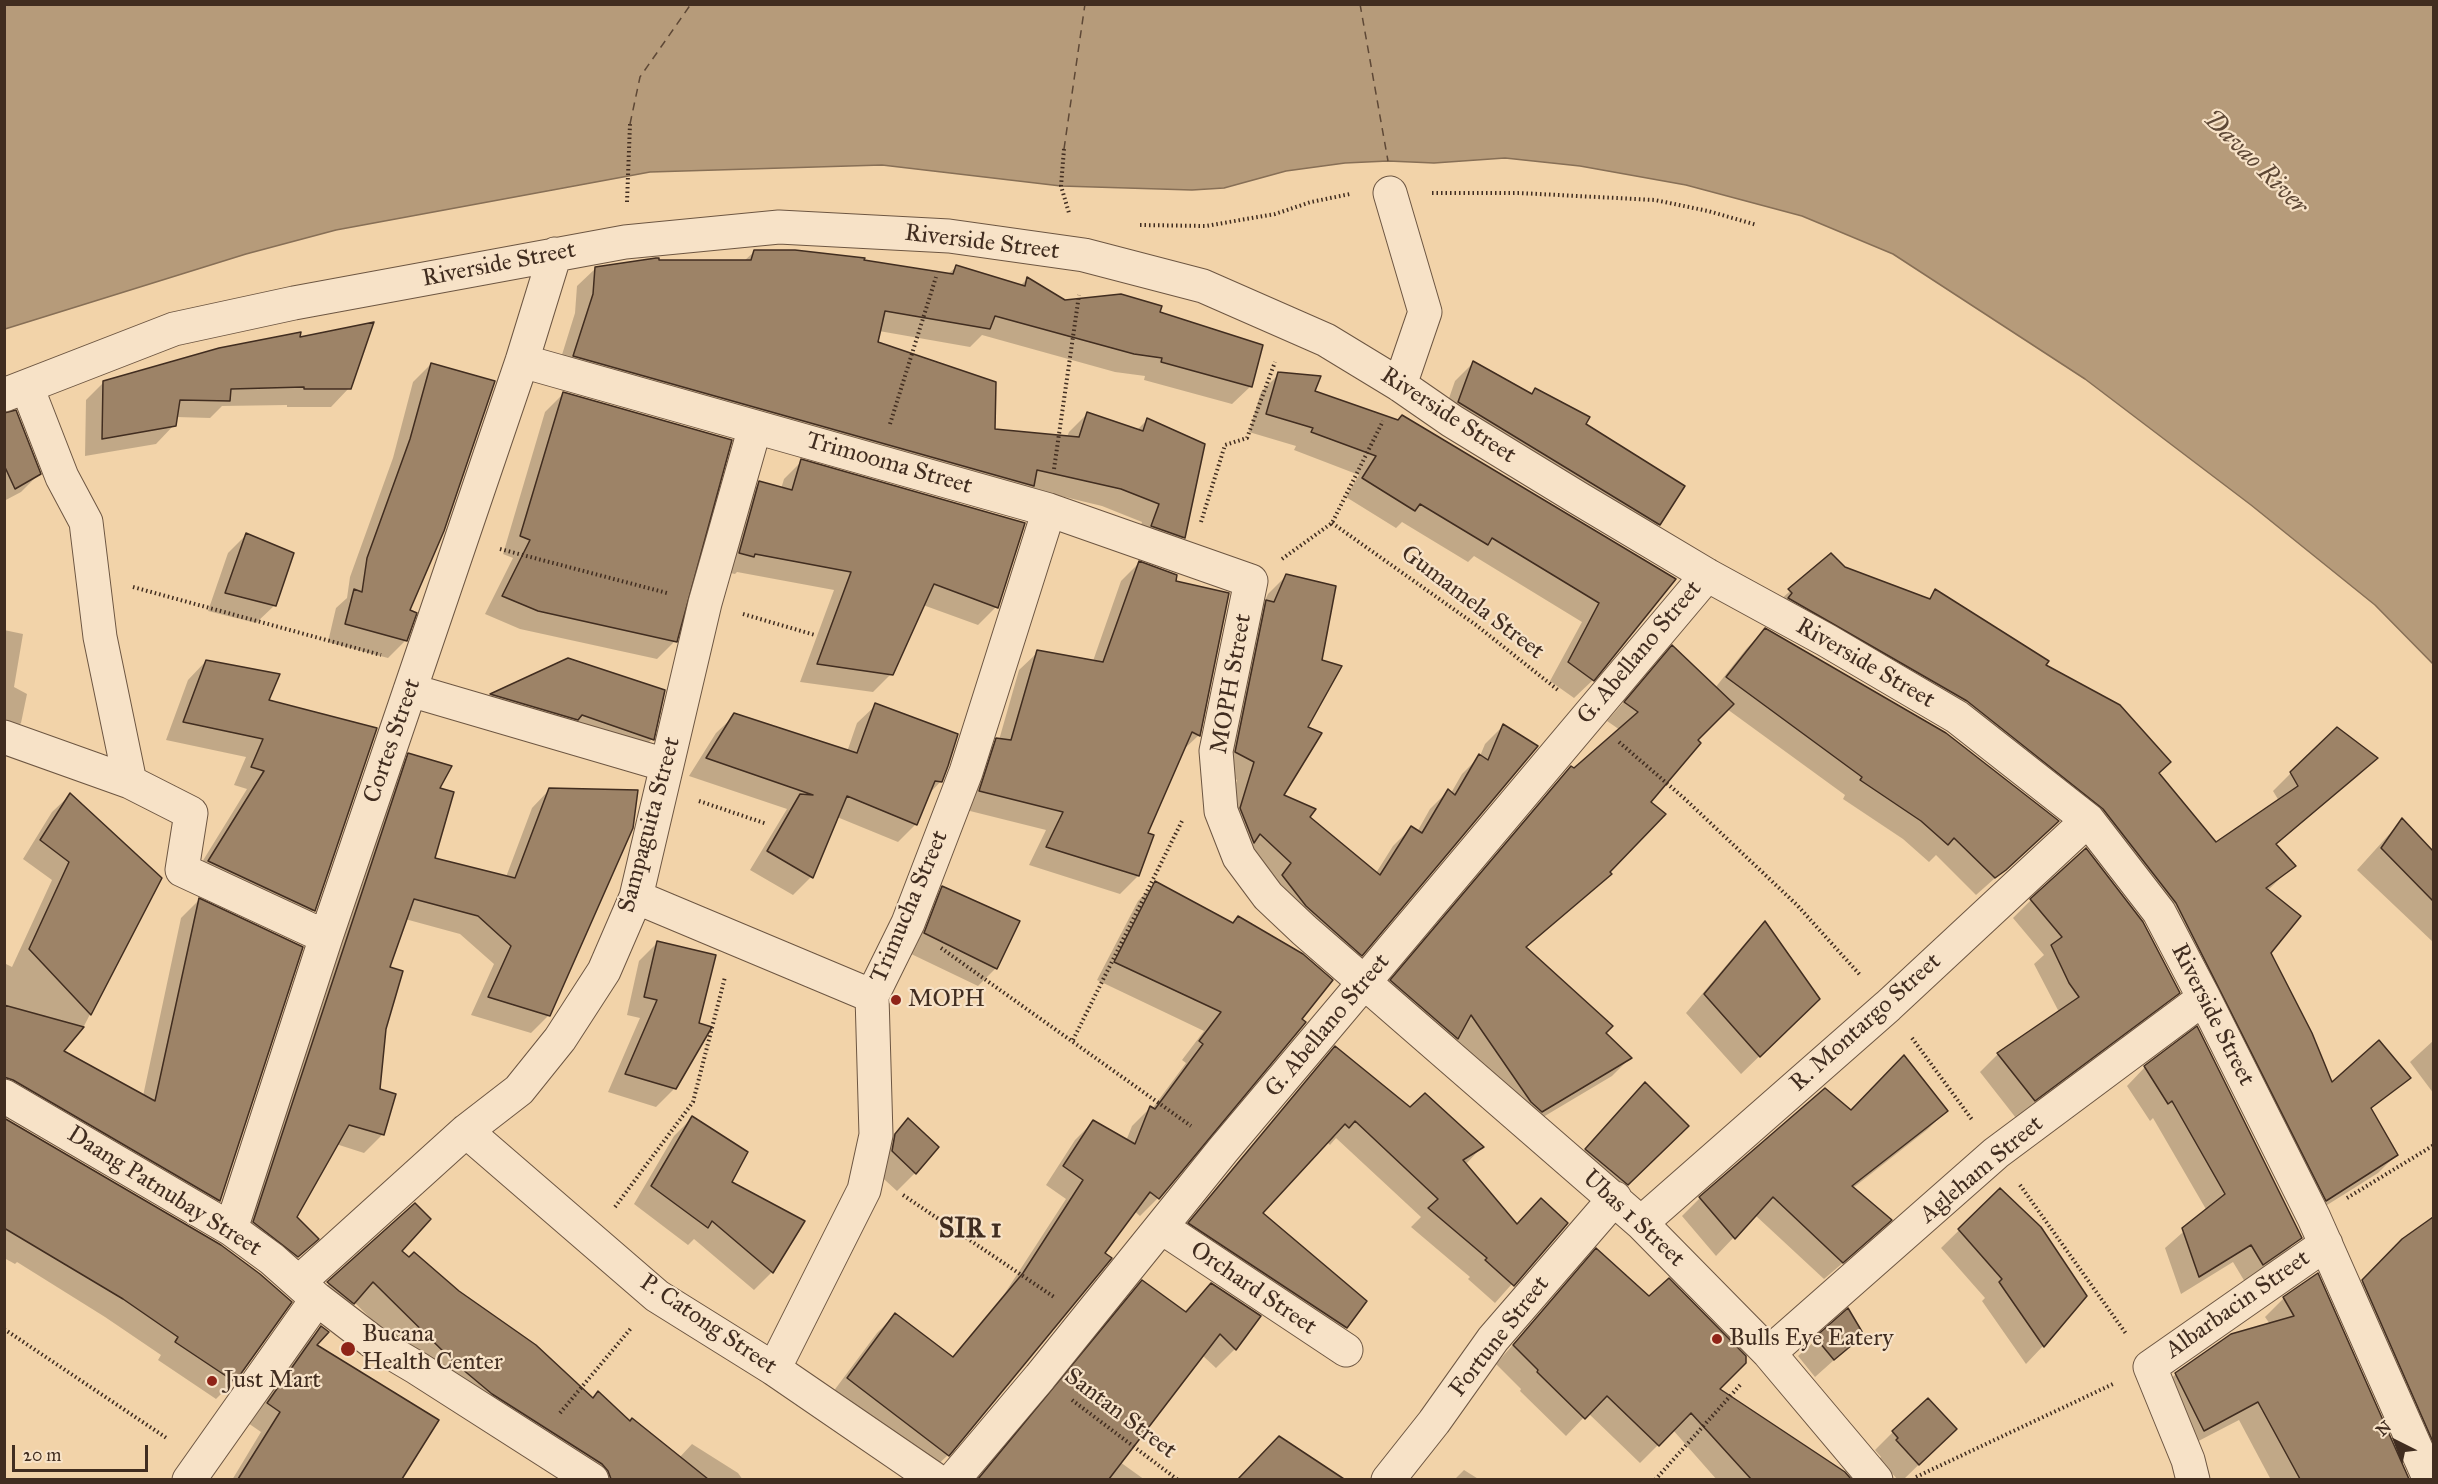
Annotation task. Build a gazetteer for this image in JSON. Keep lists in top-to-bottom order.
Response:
{
  "streets": {
    "street": [
      "Riverside Street",
      "Trimooma Street",
      "G. Abellano Street",
      "MOPH Street",
      "Cortes Street",
      "Sampaguita Street",
      "Trimucha Street",
      "R. Montargo Street",
      "Agleham Street",
      "Daang Patnubay Street",
      "Ubas 1 Street",
      "Orchard Street",
      "Albarbacin Street",
      "P. Catong Street",
      "Fortune Street"
    ],
    "path": ["Gumamela Street", "Santan Street"]
  },
  "crossings": [
    ["Riverside Street", "G. Abellano Street"],
    ["Riverside Street", "Cortes Street"],
    ["Riverside Street", "R. Montargo Street"],
    ["Riverside Street", "Agleham Street"],
    ["Riverside Street", "Albarbacin Street"],
    ["Trimooma Street", "MOPH Street"],
    ["Trimooma Street", "Cortes Street"],
    ["Trimooma Street", "Sampaguita Street"],
    ["Trimooma Street", "Trimucha Street"],
    ["Gumamela Street", "G. Abellano Street"],
    ["G. Abellano Street", "MOPH Street"],
    ["G. Abellano Street", "Ubas 1 Street"],
    ["G. Abellano Street", "Orchard Street"],
    ["G. Abellano Street", "Santan Street"],
    ["MOPH Street", "Ubas 1 Street"],
    ["Cortes Street", "Daang Patnubay Street"],
    ["Sampaguita Street", "Daang Patnubay Street"],
    ["Sampaguita Street", "P. Catong Street"],
    ["Trimucha Street", "P. Catong Street"],
    ["R. Montargo Street", "Ubas 1 Street"],
    ["Agleham Street", "Ubas 1 Street"],
    ["Ubas 1 Street", "Fortune Street"]
  ],
  "districts": ["SIR 1"],
  "water": ["Davao River"],
  "places": [
    "MOPH",
    "Bulls Eye Eatery",
    "Bucana Health Center",
    "Just Mart"
  ],
  "scale_bar": "20 m",
  "north": "top left"
}
